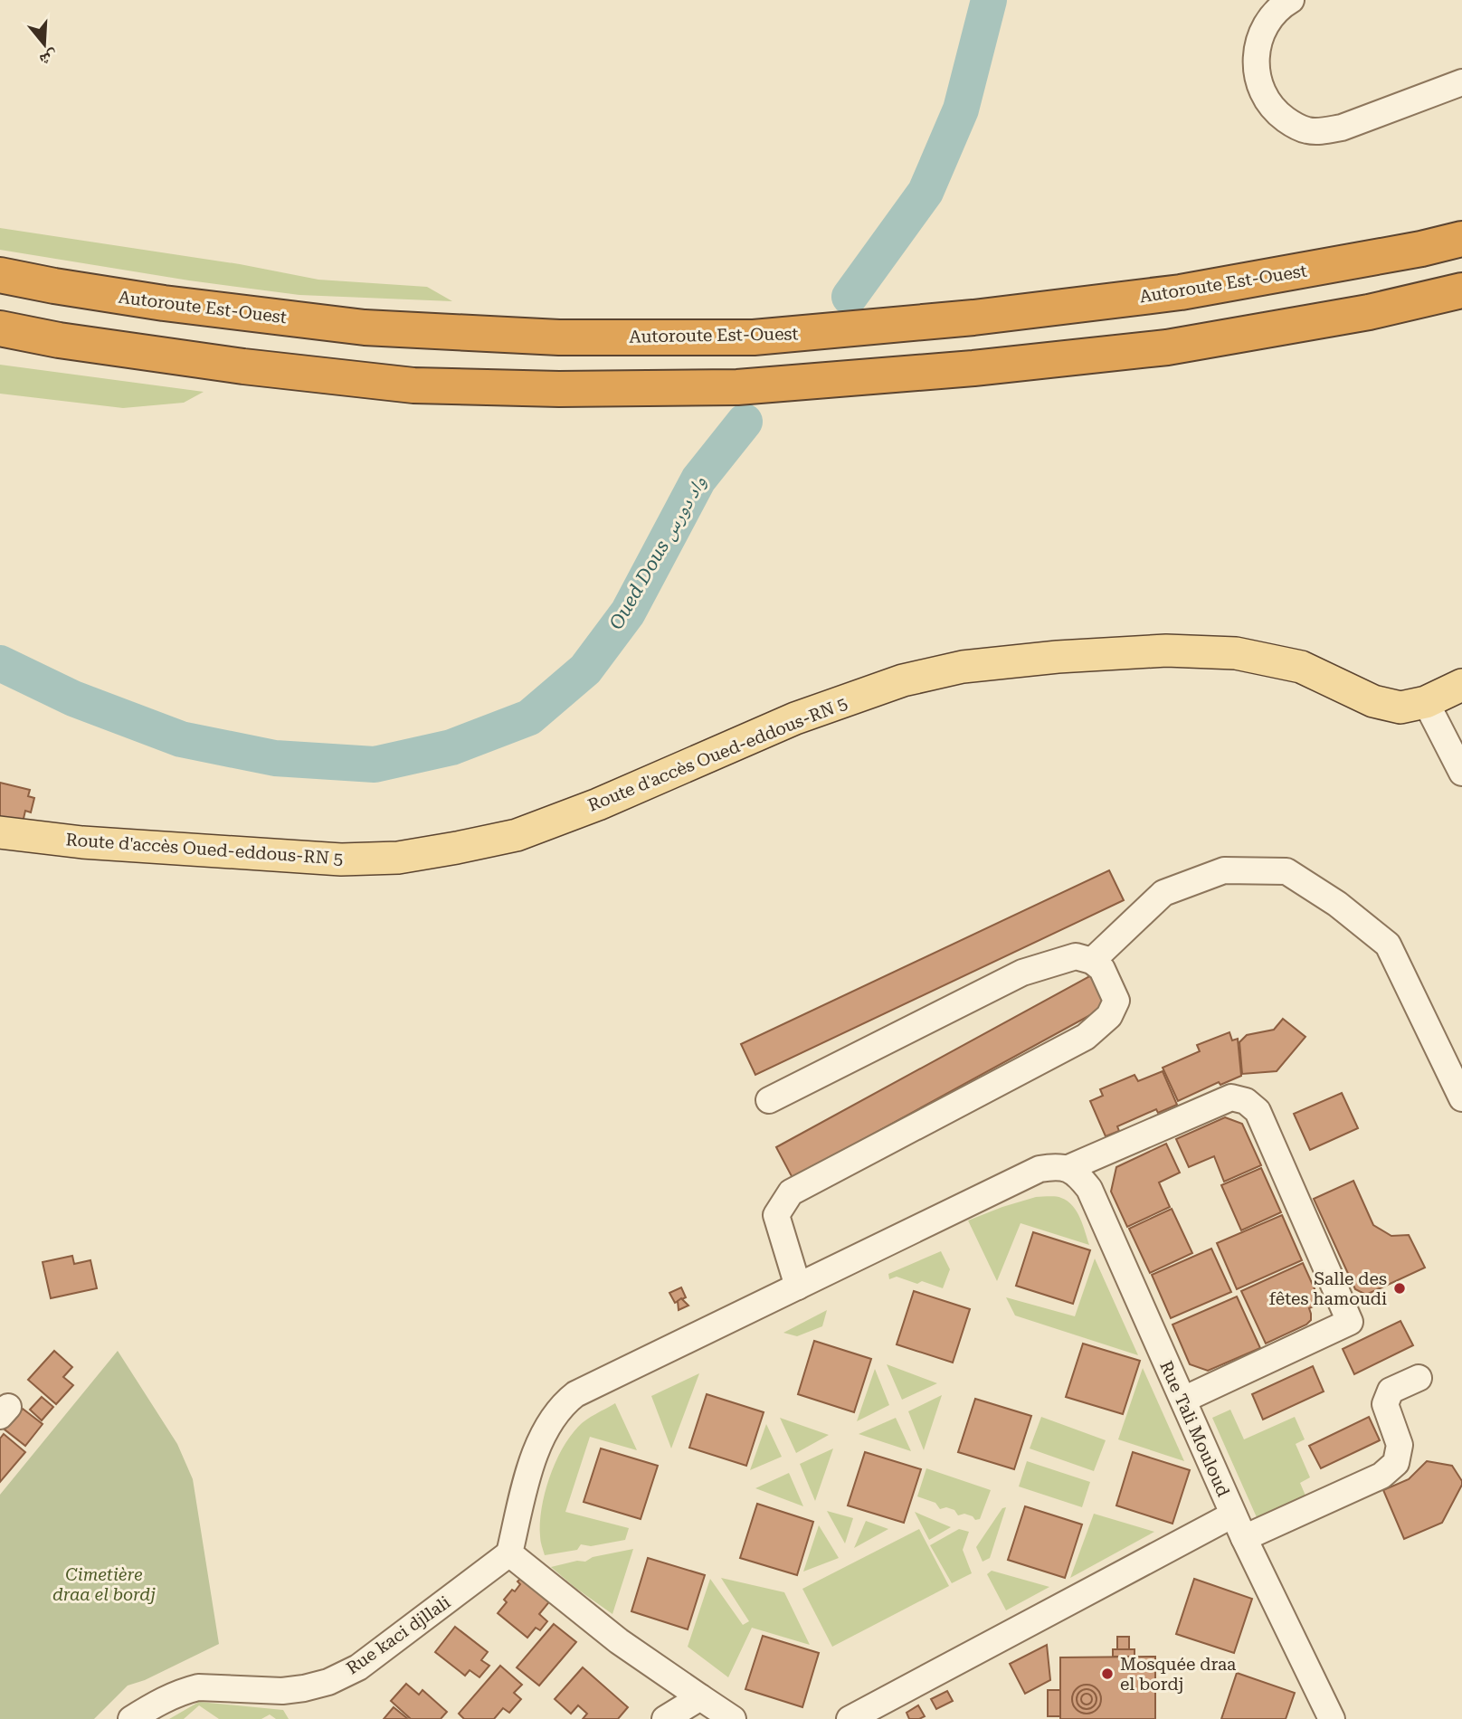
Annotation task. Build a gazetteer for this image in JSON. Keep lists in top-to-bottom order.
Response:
{
  "streets": {
    "highway": ["Autoroute Est-Ouest"],
    "main road": ["Route d'accès Oued-eddous-RN 5"],
    "street": ["Rue Tali Mouloud", "Rue kaci djllali"]
  },
  "water": ["Oued Dous واد دورس"],
  "parks": ["Cimetière draa el bordj"],
  "places": ["Salle des fêtes hamoudi", "Mosquée draa el bordj"],
  "north": "bottom"
}
